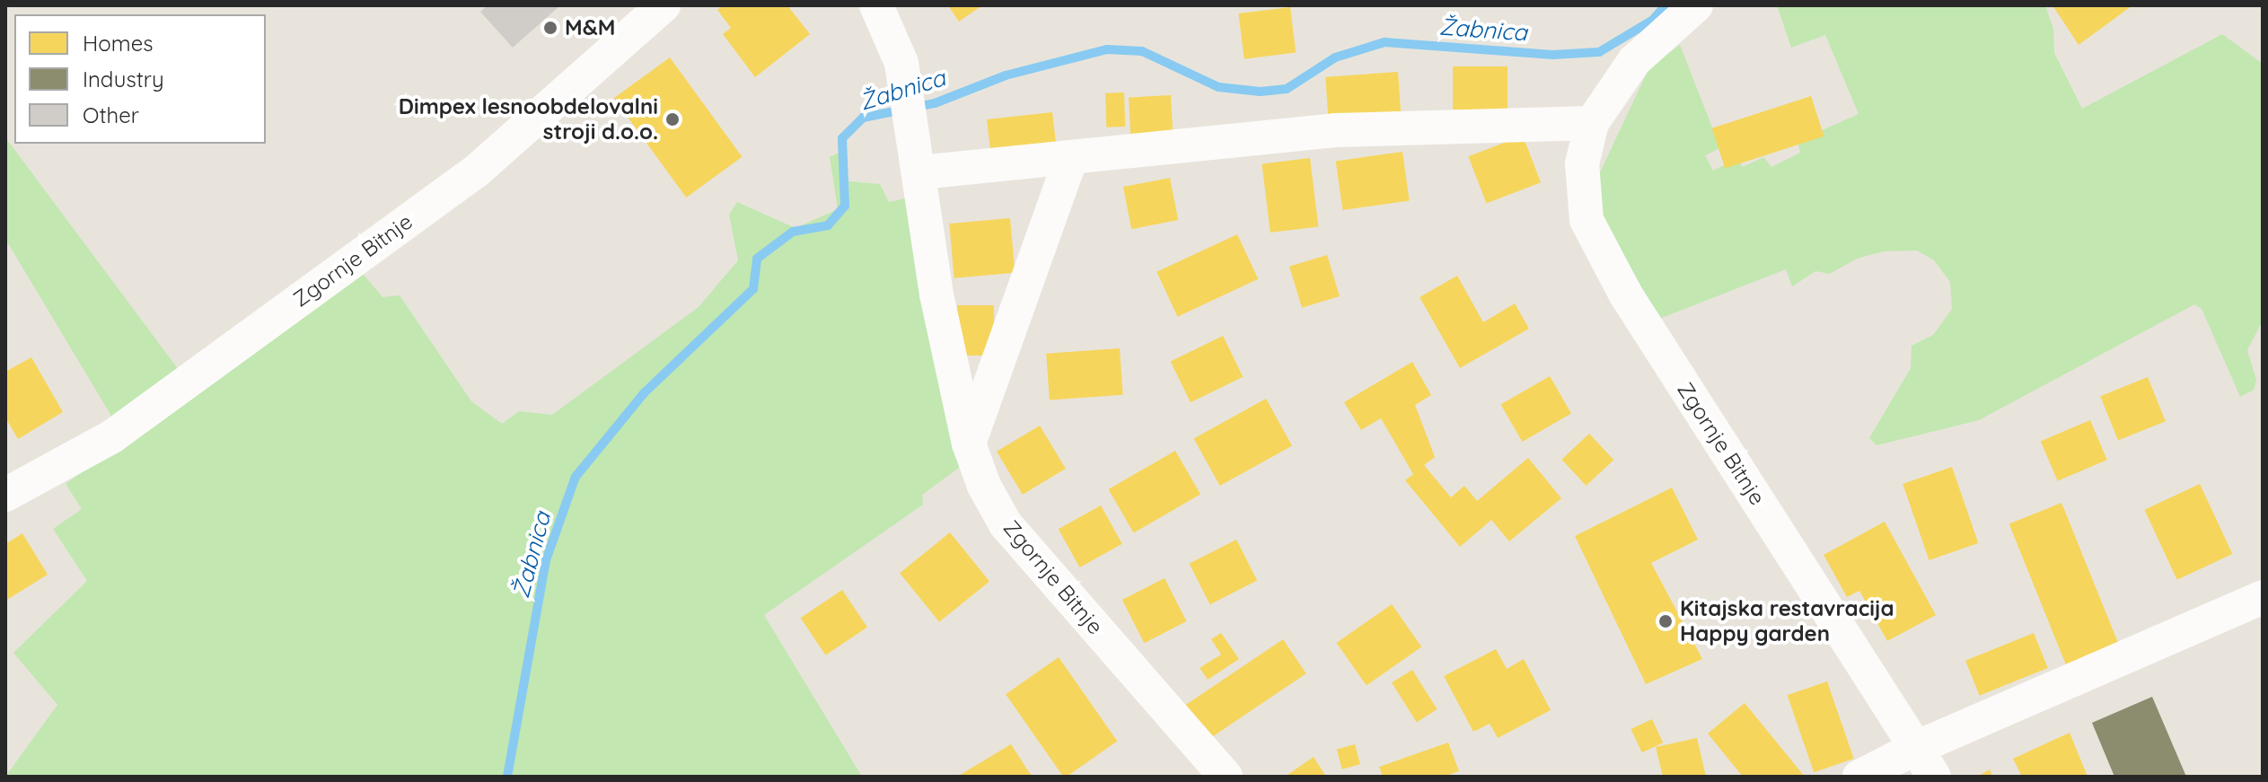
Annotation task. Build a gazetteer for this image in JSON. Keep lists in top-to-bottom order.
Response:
{
  "streets": {
    "street": ["Zgornje Bitnje"]
  },
  "water": ["Žabnica"],
  "places": ["M&M", "Dimpex lesnoobdelovalni stroji d.o.o.", "Kitajska restavracija Happy garden"],
  "legend": ["Homes", "Industry", "Other"]
}
